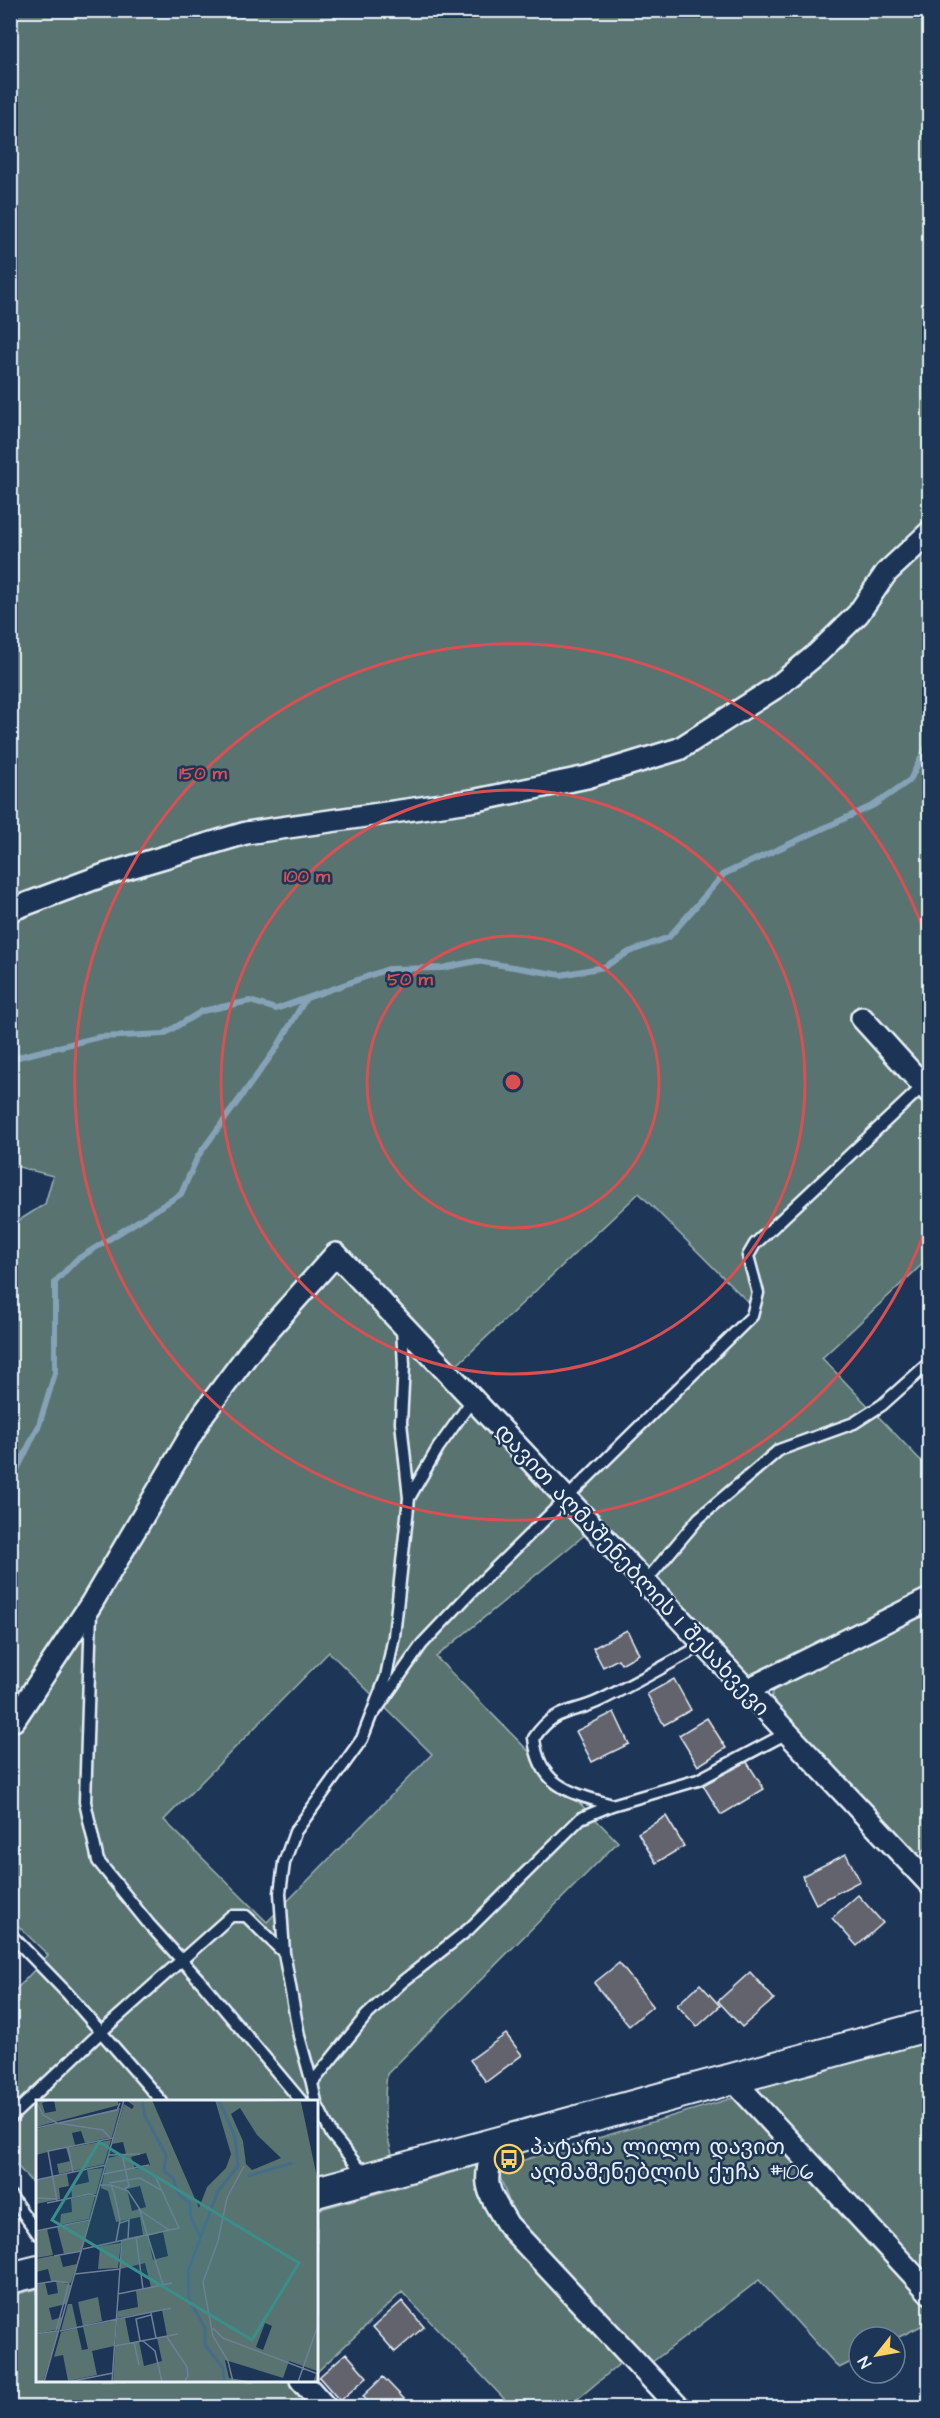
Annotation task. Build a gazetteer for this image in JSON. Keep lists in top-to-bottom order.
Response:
{
  "streets": {
    "street": ["დავით აღმაშენებლის I შესახვევი"]
  },
  "places": {
    "bus stop": ["პატარა ლილო დავით აღმაშენებლის ქუჩა #106"]
  },
  "north": "bottom left",
  "rings": ["150 m", "100 m", "50 m"]
}
